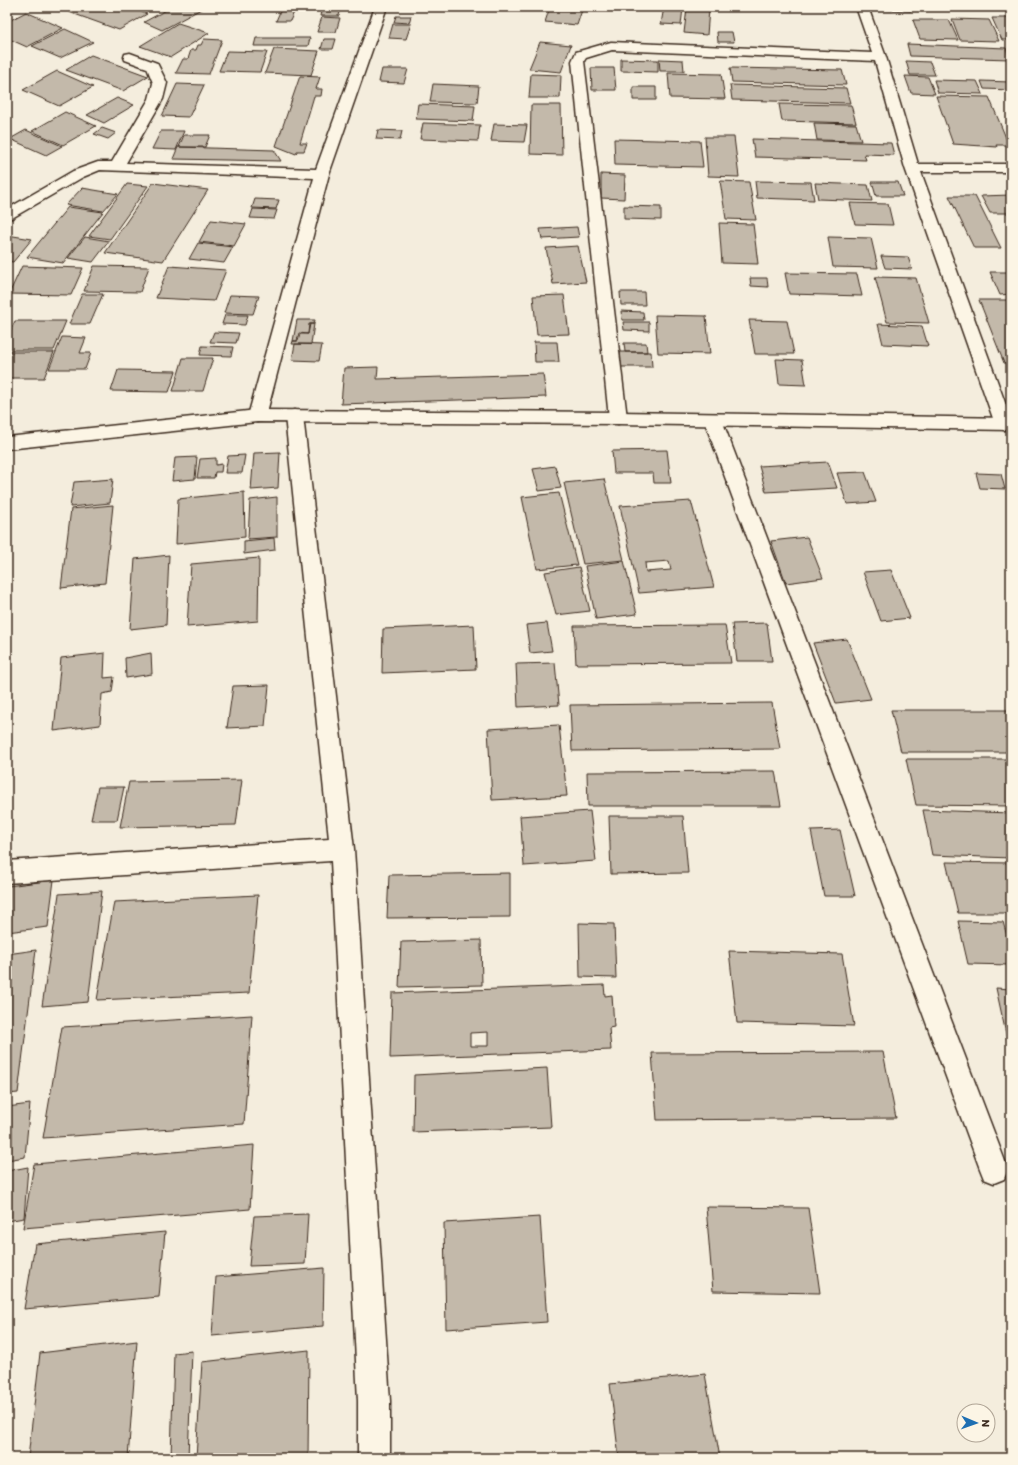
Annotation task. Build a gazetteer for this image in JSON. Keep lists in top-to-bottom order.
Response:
{
  "north": "right"
}
